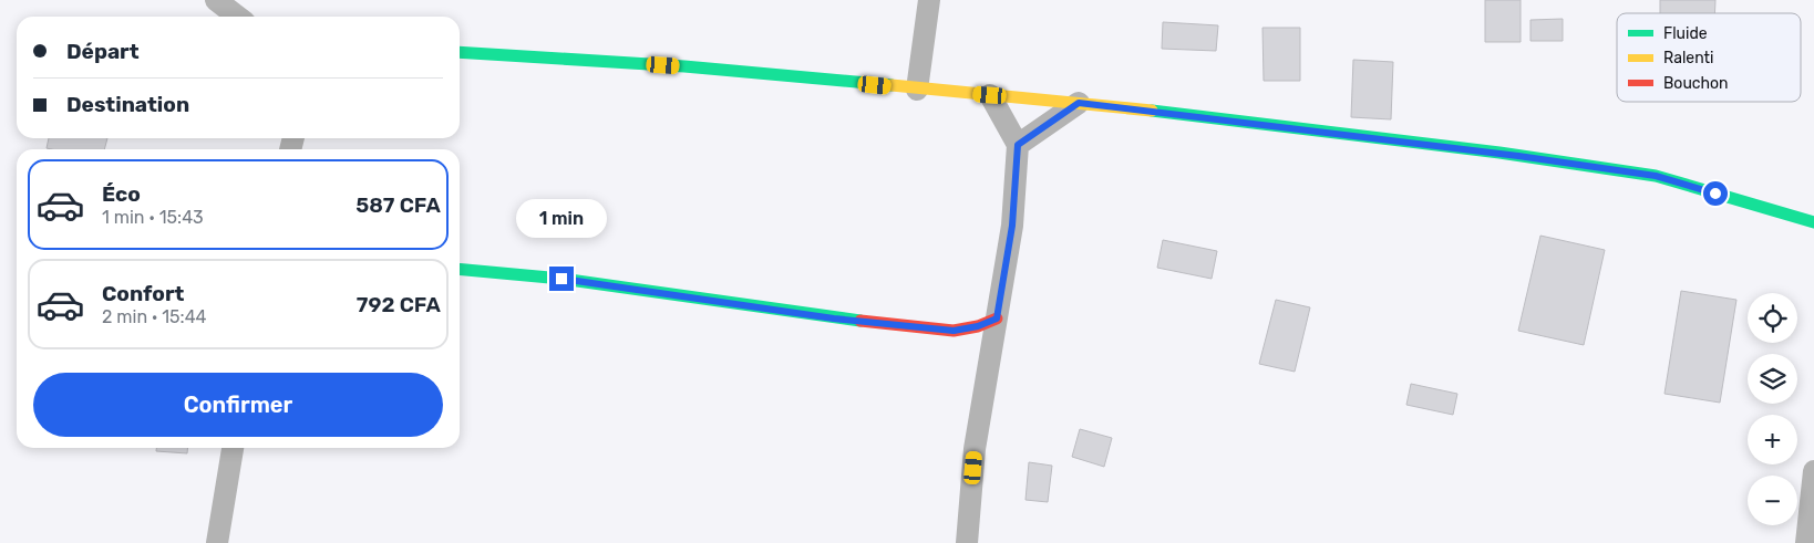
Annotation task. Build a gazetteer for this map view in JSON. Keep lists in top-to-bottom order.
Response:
{
  "legend": ["Fluide", "Ralenti", "Bouchon"],
  "page": {
    "banner": ["Départ", "Destination"],
    "list": [
      {
        "name": "Éco",
        "note": "1 min · 15:43",
        "value": "587 CFA"
      },
      {
        "name": "Confort",
        "note": "2 min · 15:44",
        "value": "792 CFA"
      }
    ],
    "bubble": "1 min",
    "map_buttons": ["+", "−"],
    "buttons": "Confirmer"
  }
}
